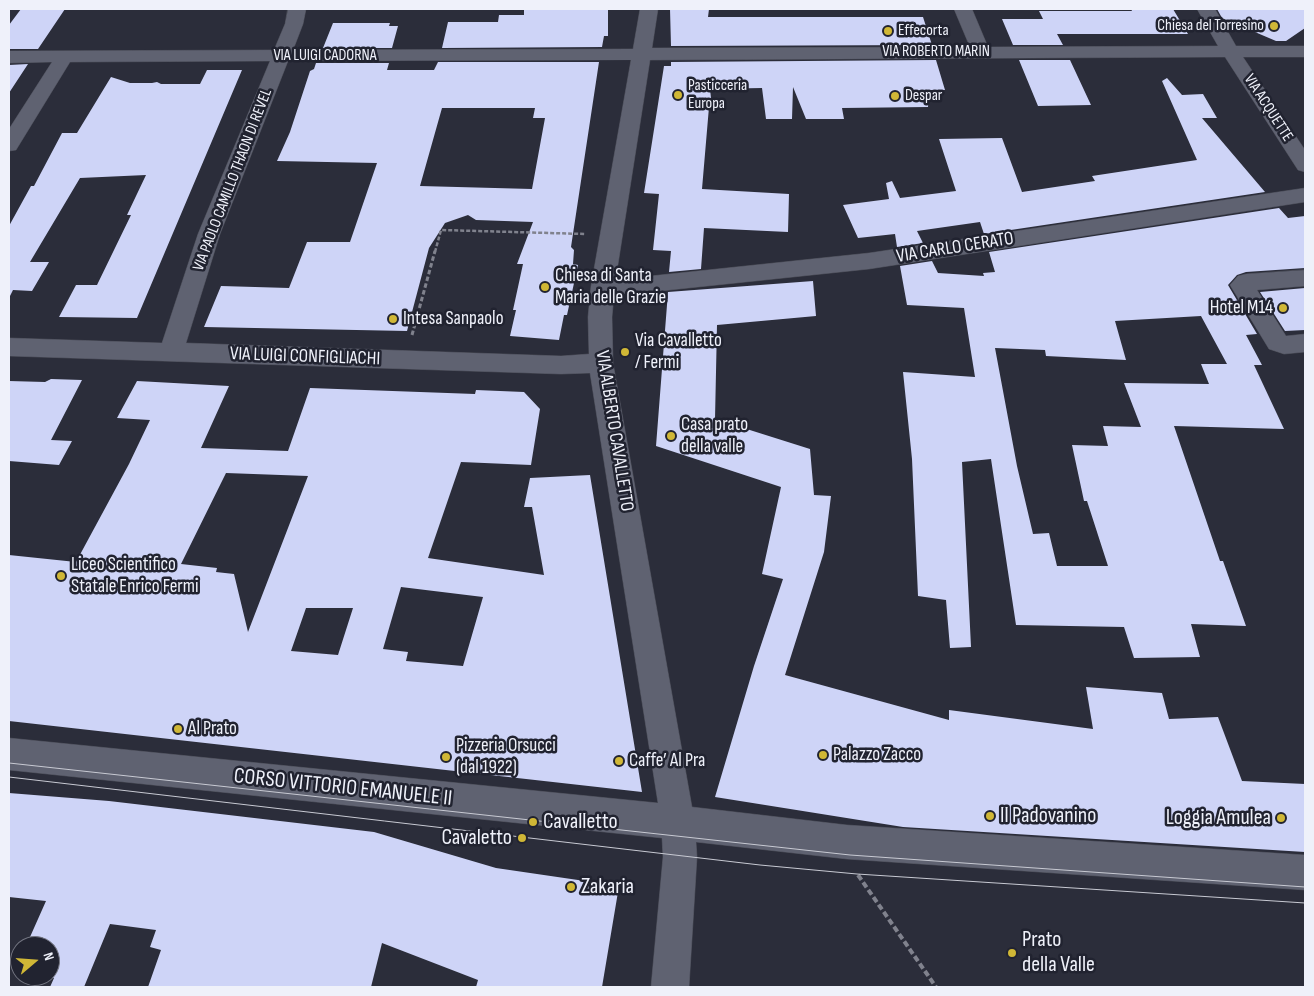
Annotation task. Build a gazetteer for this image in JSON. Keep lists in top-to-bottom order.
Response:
{
  "streets": {
    "street": [
      "VIA ROBERTO MARIN",
      "VIA LUIGI CADORNA",
      "VIA ACQUETTE",
      "VIA PAOLO CAMILLO THAON DI REVEL",
      "VIA CARLO CERATO",
      "VIA LUIGI CONFIGLIACHI",
      "VIA ALBERTO CAVALLETTO",
      "CORSO VITTORIO EMANUELE II"
    ]
  },
  "crossings": [
    ["VIA ROBERTO MARIN", "VIA LUIGI CADORNA"],
    ["VIA ROBERTO MARIN", "VIA ACQUETTE"],
    ["VIA ROBERTO MARIN", "VIA ALBERTO CAVALLETTO"],
    ["VIA LUIGI CADORNA", "VIA PAOLO CAMILLO THAON DI REVEL"],
    ["VIA LUIGI CADORNA", "VIA ALBERTO CAVALLETTO"],
    ["VIA PAOLO CAMILLO THAON DI REVEL", "VIA LUIGI CONFIGLIACHI"],
    ["VIA CARLO CERATO", "VIA ALBERTO CAVALLETTO"],
    ["VIA LUIGI CONFIGLIACHI", "VIA ALBERTO CAVALLETTO"],
    ["VIA ALBERTO CAVALLETTO", "CORSO VITTORIO EMANUELE II"]
  ],
  "places": [
    "Chiesa del Torresino",
    "Effecorta",
    "Pasticceria Europa",
    "Despar",
    "Chiesa di Santa Maria delle Grazie",
    "Hotel M14",
    "Intesa Sanpaolo",
    "Via Cavalletto / Fermi",
    "Casa prato della valle",
    "Liceo Scientifico Statale Enrico Fermi",
    "Al Prato",
    "Palazzo Zacco",
    "Pizzeria Orsucci (dal 1922)",
    "Caffe’ Al Pra",
    "Il Padovanino",
    "Loggia Amulea",
    "Cavalletto",
    "Cavaletto",
    "Zakaria",
    "Prato della Valle"
  ],
  "north": "right"
}
